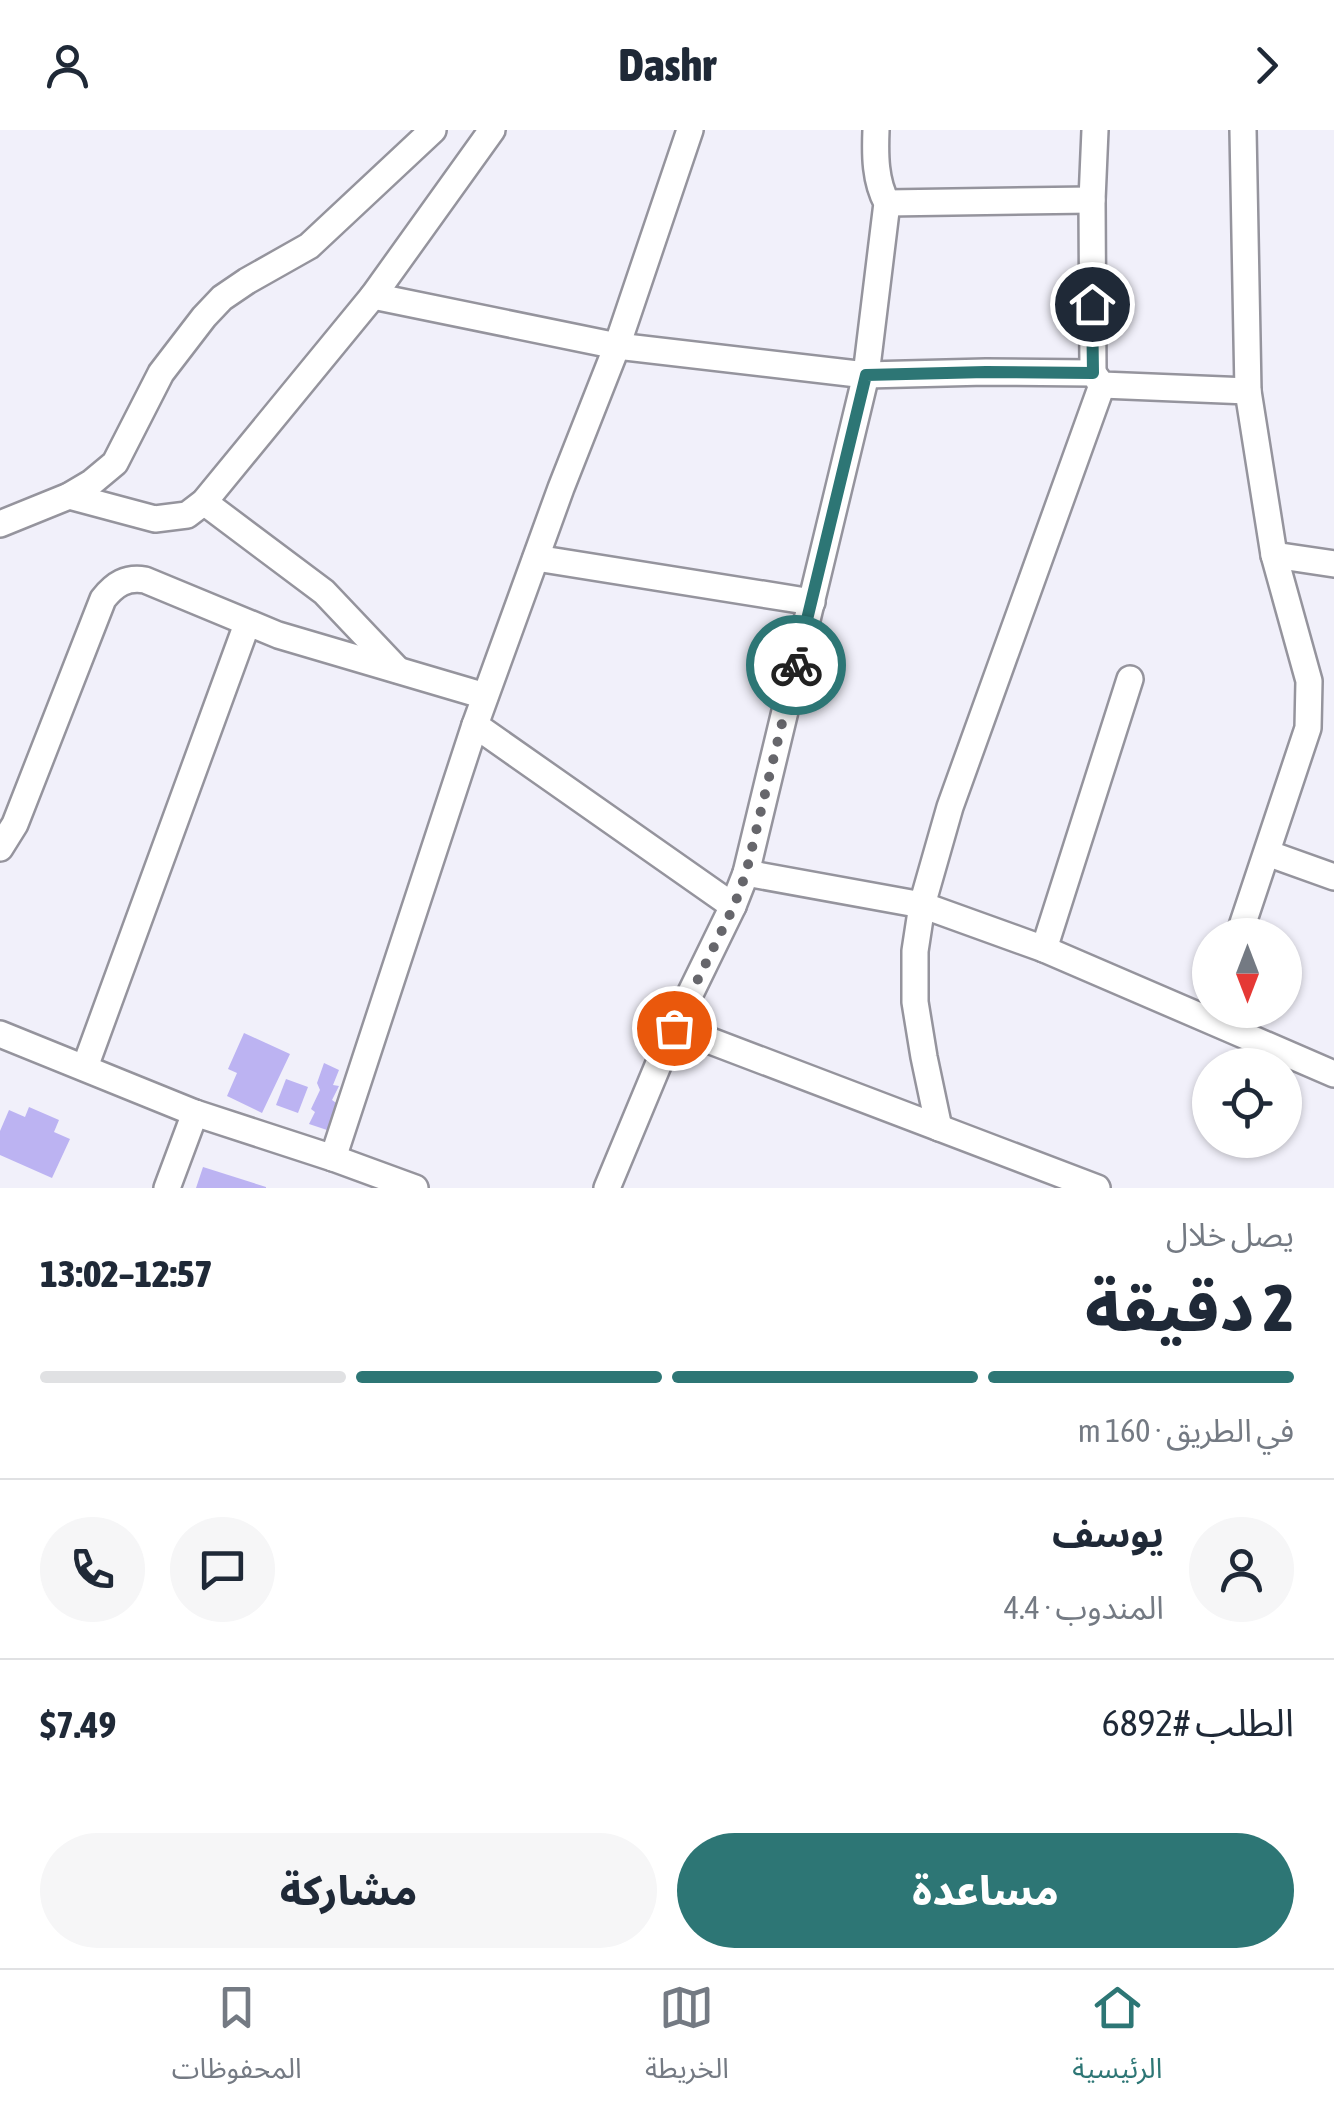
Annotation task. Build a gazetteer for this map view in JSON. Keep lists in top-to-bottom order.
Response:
{
  "north": "bottom",
  "page": {
    "header": "Dashr",
    "heading": ["2 دقيقة", "يصل خلال", "12:57–13:02"],
    "panel": [
      "يوسف",
      "المندوب · 4.4",
      "الطلب #6892",
      "$7.49"
    ],
    "bar": "في الطريق · 160 m",
    "buttons": ["مساعدة", "مشاركة"],
    "tabs": ["الرئيسية", "الخريطة", "المحفوظات"]
  }
}
